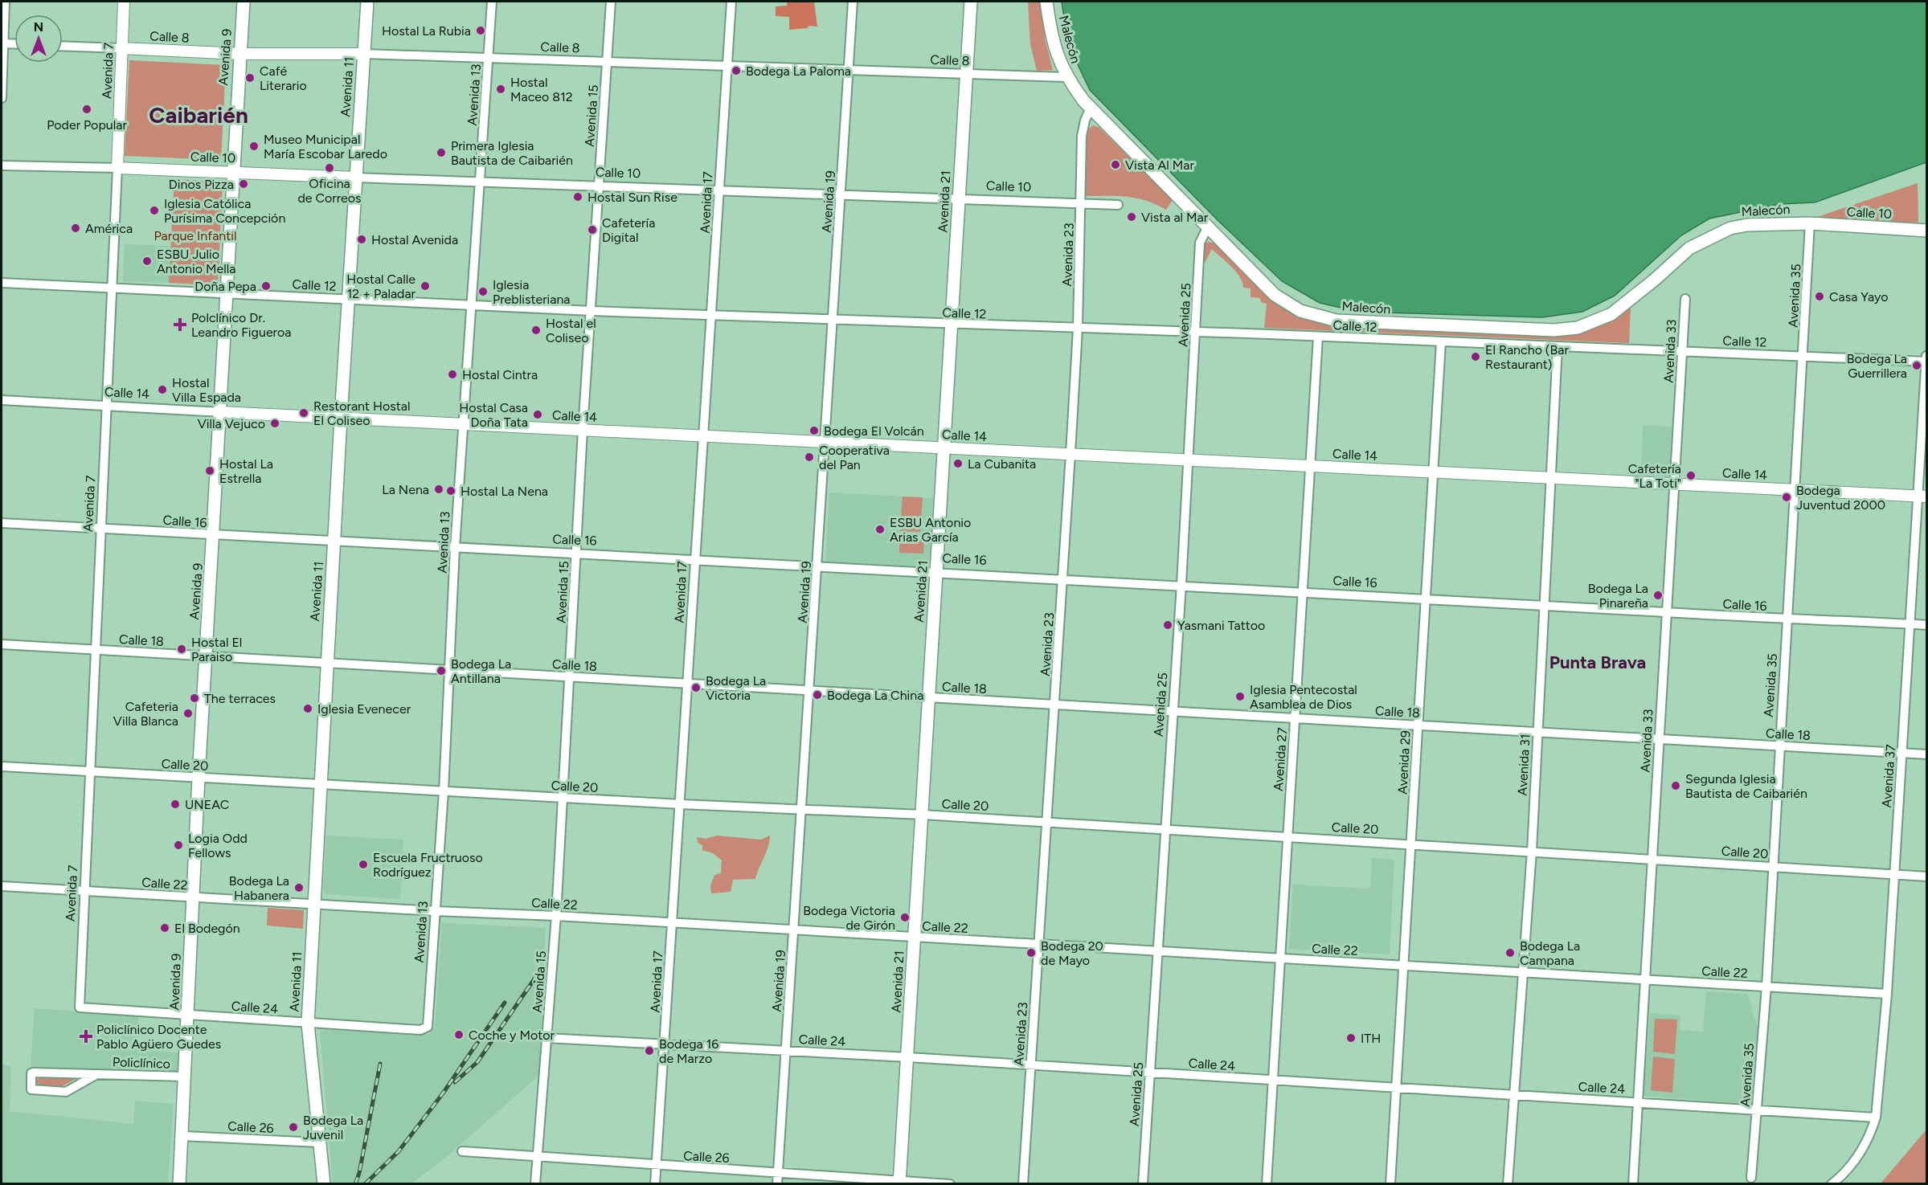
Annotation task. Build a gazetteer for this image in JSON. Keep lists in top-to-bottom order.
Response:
{
  "streets": {
    "main road": [
      "Malecón",
      "Avenida 9",
      "Avenida 11",
      "Calle 10",
      "Avenida 21"
    ],
    "street": [
      "Calle 8",
      "Avenida 7",
      "Avenida 13",
      "Avenida 15",
      "Avenida 19",
      "Avenida 17",
      "Avenida 23",
      "Calle 12",
      "Avenida 35",
      "Avenida 25",
      "Avenida 33",
      "Calle 14",
      "Calle 16",
      "Calle 18",
      "Avenida 27",
      "Avenida 29",
      "Calle 20",
      "Avenida 31",
      "Avenida 37",
      "Calle 22",
      "Calle 24",
      "Policlínico",
      "Calle 26"
    ]
  },
  "crossings": [
    ["Calle 8", "Malecón"],
    ["Calle 8", "Avenida 9"],
    ["Calle 8", "Avenida 7"],
    ["Calle 8", "Avenida 11"],
    ["Calle 8", "Avenida 13"],
    ["Calle 8", "Avenida 15"],
    ["Calle 8", "Avenida 19"],
    ["Calle 8", "Avenida 21"],
    ["Calle 8", "Avenida 17"],
    ["Malecón", "Calle 10"],
    ["Malecón", "Avenida 23"],
    ["Malecón", "Avenida 35"],
    ["Malecón", "Avenida 25"],
    ["Avenida 9", "Calle 10"],
    ["Avenida 9", "Calle 12"],
    ["Avenida 9", "Calle 14"],
    ["Avenida 9", "Calle 16"],
    ["Avenida 9", "Calle 18"],
    ["Avenida 9", "Calle 20"],
    ["Avenida 9", "Calle 22"],
    ["Avenida 9", "Calle 24"],
    ["Avenida 9", "Policlínico"],
    ["Avenida 9", "Calle 26"],
    ["Avenida 7", "Calle 10"],
    ["Avenida 7", "Calle 12"],
    ["Avenida 7", "Calle 14"],
    ["Avenida 7", "Calle 16"],
    ["Avenida 7", "Calle 18"],
    ["Avenida 7", "Calle 20"],
    ["Avenida 7", "Calle 22"],
    ["Avenida 7", "Calle 24"],
    ["Avenida 11", "Calle 10"],
    ["Avenida 11", "Calle 12"],
    ["Avenida 11", "Calle 14"],
    ["Avenida 11", "Calle 16"],
    ["Avenida 11", "Calle 18"],
    ["Avenida 11", "Calle 20"],
    ["Avenida 11", "Calle 22"],
    ["Avenida 11", "Calle 24"],
    ["Avenida 11", "Calle 26"],
    ["Avenida 13", "Calle 10"],
    ["Avenida 13", "Calle 12"],
    ["Avenida 13", "Calle 14"],
    ["Avenida 13", "Calle 16"],
    ["Avenida 13", "Calle 18"],
    ["Avenida 13", "Calle 20"],
    ["Avenida 13", "Calle 22"],
    ["Avenida 13", "Calle 24"],
    ["Avenida 15", "Calle 10"],
    ["Avenida 15", "Calle 12"],
    ["Avenida 15", "Calle 14"],
    ["Avenida 15", "Calle 16"],
    ["Avenida 15", "Calle 18"],
    ["Avenida 15", "Calle 20"],
    ["Avenida 15", "Calle 22"],
    ["Avenida 15", "Calle 24"],
    ["Avenida 15", "Calle 26"],
    ["Calle 10", "Avenida 19"],
    ["Calle 10", "Avenida 21"],
    ["Calle 10", "Avenida 17"],
    ["Calle 10", "Avenida 23"],
    ["Calle 10", "Avenida 35"],
    ["Avenida 19", "Calle 12"],
    ["Avenida 19", "Calle 14"],
    ["Avenida 19", "Calle 16"],
    ["Avenida 19", "Calle 18"],
    ["Avenida 19", "Calle 20"],
    ["Avenida 19", "Calle 22"],
    ["Avenida 19", "Calle 24"],
    ["Avenida 19", "Calle 26"],
    ["Avenida 21", "Calle 12"],
    ["Avenida 21", "Calle 14"],
    ["Avenida 21", "Calle 16"],
    ["Avenida 21", "Calle 18"],
    ["Avenida 21", "Calle 20"],
    ["Avenida 21", "Calle 22"],
    ["Avenida 21", "Calle 24"],
    ["Avenida 21", "Calle 26"],
    ["Avenida 17", "Calle 12"],
    ["Avenida 17", "Calle 14"],
    ["Avenida 17", "Calle 16"],
    ["Avenida 17", "Calle 18"],
    ["Avenida 17", "Calle 20"],
    ["Avenida 17", "Calle 22"],
    ["Avenida 17", "Calle 24"],
    ["Avenida 17", "Calle 26"],
    ["Avenida 23", "Calle 12"],
    ["Avenida 23", "Calle 14"],
    ["Avenida 23", "Calle 16"],
    ["Avenida 23", "Calle 18"],
    ["Avenida 23", "Calle 20"],
    ["Avenida 23", "Calle 22"],
    ["Avenida 23", "Calle 24"],
    ["Calle 12", "Avenida 35"],
    ["Calle 12", "Avenida 25"],
    ["Calle 12", "Avenida 33"],
    ["Calle 12", "Avenida 27"],
    ["Calle 12", "Avenida 29"],
    ["Calle 12", "Avenida 31"],
    ["Calle 12", "Avenida 37"],
    ["Avenida 35", "Calle 14"],
    ["Avenida 35", "Calle 16"],
    ["Avenida 35", "Calle 18"],
    ["Avenida 35", "Calle 20"],
    ["Avenida 35", "Calle 22"],
    ["Avenida 35", "Calle 24"],
    ["Avenida 25", "Calle 14"],
    ["Avenida 25", "Calle 16"],
    ["Avenida 25", "Calle 18"],
    ["Avenida 25", "Calle 20"],
    ["Avenida 25", "Calle 22"],
    ["Avenida 25", "Calle 24"],
    ["Avenida 33", "Calle 14"],
    ["Avenida 33", "Calle 16"],
    ["Avenida 33", "Calle 18"],
    ["Avenida 33", "Calle 20"],
    ["Avenida 33", "Calle 22"],
    ["Avenida 33", "Calle 24"],
    ["Calle 14", "Avenida 27"],
    ["Calle 14", "Avenida 29"],
    ["Calle 14", "Avenida 31"],
    ["Calle 14", "Avenida 37"],
    ["Calle 16", "Avenida 27"],
    ["Calle 16", "Avenida 29"],
    ["Calle 16", "Avenida 31"],
    ["Calle 16", "Avenida 37"],
    ["Calle 18", "Avenida 27"],
    ["Calle 18", "Avenida 29"],
    ["Calle 18", "Avenida 31"],
    ["Calle 18", "Avenida 37"],
    ["Avenida 27", "Calle 20"],
    ["Avenida 27", "Calle 22"],
    ["Avenida 27", "Calle 24"],
    ["Avenida 29", "Calle 20"],
    ["Avenida 29", "Calle 22"],
    ["Avenida 29", "Calle 24"],
    ["Calle 20", "Avenida 31"],
    ["Calle 20", "Avenida 37"],
    ["Avenida 31", "Calle 22"],
    ["Avenida 31", "Calle 24"],
    ["Avenida 37", "Calle 22"],
    ["Avenida 37", "Calle 24"]
  ],
  "districts": ["Caibarién", "Punta Brava"],
  "parks": ["Parque Infantil"],
  "places": {
    "other": [
      "Hostal La Rubia",
      "Bodega La Paloma",
      "Café Literario",
      "Hostal Maceo 812",
      "Poder Popular",
      "Museo Municipal María Escobar Laredo",
      "Primera Iglesia Bautista de Caibarién",
      "Vista Al Mar",
      "Oficina de Correos",
      "Dinos Pizza",
      "Hostal Sun Rise",
      "Iglesia Católica Purísima Concepción",
      "Vista al Mar",
      "América",
      "Cafetería Digital",
      "Hostal Avenida",
      "ESBU Julio Antonio Mella",
      "Doña Pepa",
      "Hostal Calle 12 + Paladar",
      "Iglesia Preblisteriana",
      "Casa Yayo",
      "Hostal el Coliseo",
      "El Rancho (Bar Restaurant)",
      "Bodega La Guerrillera",
      "Hostal Cintra",
      "Hostal Villa Espada",
      "Restorant Hostal El Coliseo",
      "Hostal Casa Doña Tata",
      "Villa Vejuco",
      "Bodega El Volcán",
      "Cooperativa del Pan",
      "La Cubanita",
      "Hostal La Estrella",
      "Cafetería \"La Toti\"",
      "La Nena",
      "Hostal La Nena",
      "Bodega Juventud 2000",
      "ESBU Antonio Arias García",
      "Bodega La Pinareña",
      "Yasmani Tattoo",
      "Hostal El Paraiso",
      "Bodega La Antillana",
      "Bodega La Victoria",
      "Bodega La China",
      "Iglesia Pentecostal Asamblea de Dios",
      "The terraces",
      "Iglesia Evenecer",
      "Cafeteria Villa Blanca",
      "Segunda Iglesia Bautista de Caibarién",
      "UNEAC",
      "Logia Odd Fellows",
      "Escuela Fructruoso Rodríguez",
      "Bodega La Habanera",
      "Bodega Victoria de Girón",
      "El Bodegón",
      "Bodega 20 de Mayo",
      "Bodega La Campana",
      "Coche y Motor",
      "ITH",
      "Bodega 16 de Marzo",
      "Bodega La Juvenil"
    ],
    "health": ["Polclínico Dr. Leandro Figueroa", "Policlínico Docente Pablo Agüero Guedes"]
  },
  "north": "top"
}
